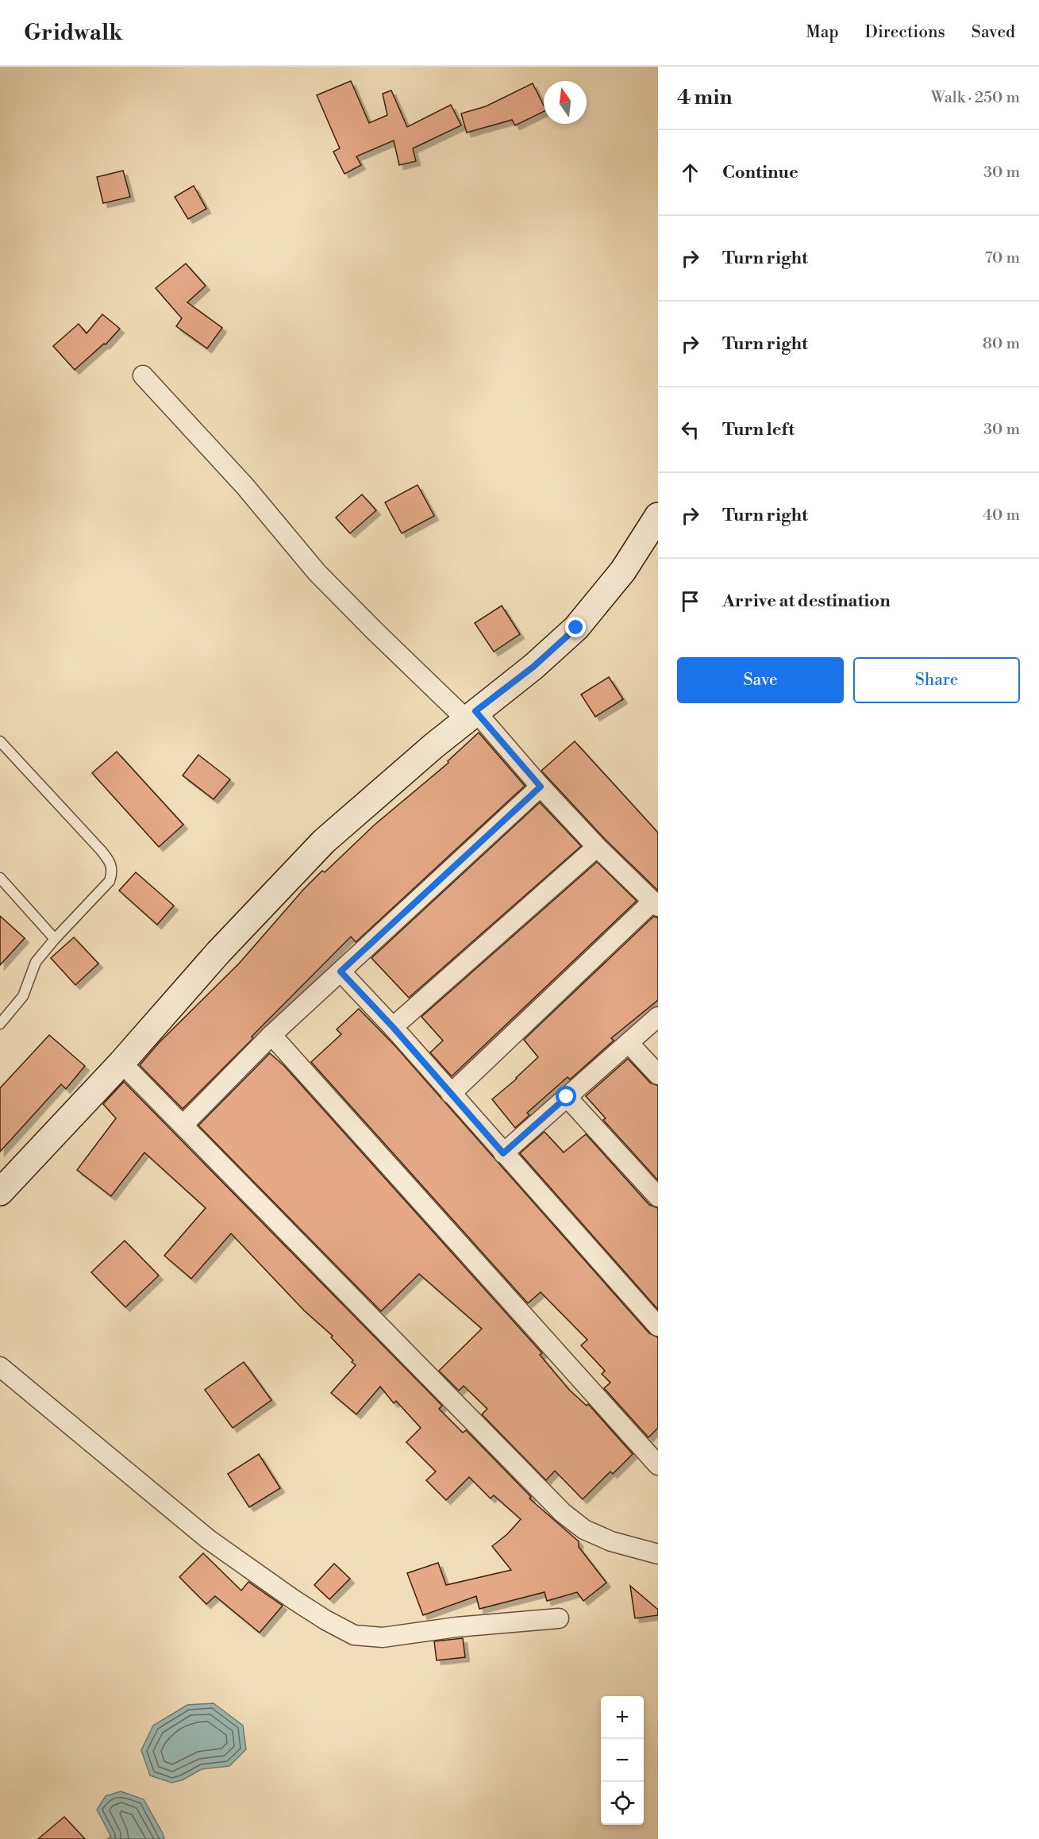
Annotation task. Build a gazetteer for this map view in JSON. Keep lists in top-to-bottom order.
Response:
{
  "north": "top",
  "page": {
    "header": "Gridwalk",
    "nav": ["Map", "Directions", "Saved"],
    "heading": ["4 min", "Walk · 250 m"],
    "list": [
      ["Continue", "30 m"],
      ["Turn right", "70 m"],
      ["Turn right", "80 m"],
      ["Turn left", "30 m"],
      ["Turn right", "40 m"],
      "Arrive at destination"
    ],
    "buttons": ["Save", "Share"],
    "map_buttons": ["+", "−"]
  }
}
